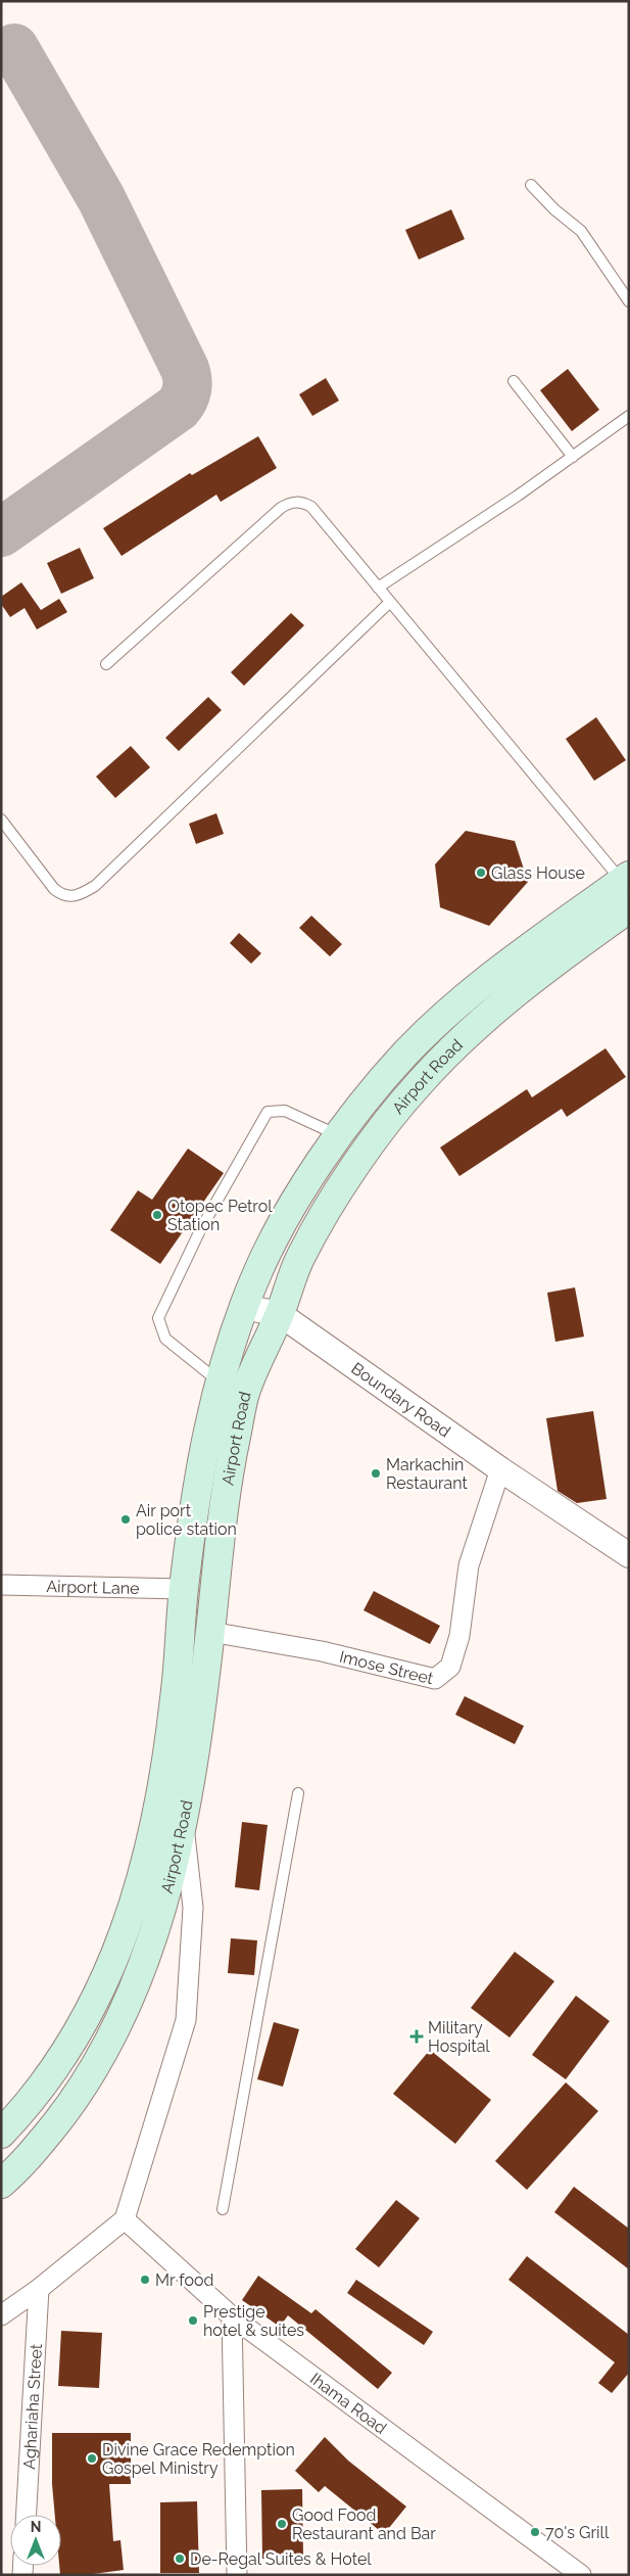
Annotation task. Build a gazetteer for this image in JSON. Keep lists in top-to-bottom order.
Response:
{
  "streets": {
    "main road": ["Airport Road"],
    "street": [
      "Boundary Road",
      "Airport Lane",
      "Imose Street",
      "Ihama Road",
      "Aghariaha Street"
    ]
  },
  "crossings": [
    ["Airport Road", "Boundary Road"],
    ["Airport Road", "Airport Lane"],
    ["Airport Road", "Imose Street"],
    ["Boundary Road", "Imose Street"]
  ],
  "places": {
    "other": [
      "Glass House",
      "Otopec Petrol Station",
      "Markachin Restaurant",
      "Air port police station",
      "Mr food",
      "Prestige hotel & suites",
      "Divine Grace Redemption Gospel Ministry",
      "Good Food Restaurant and Bar",
      "70's Grill",
      "De-Regal Suites & Hotel"
    ],
    "health": ["Military Hospital"]
  },
  "north": "top"
}
